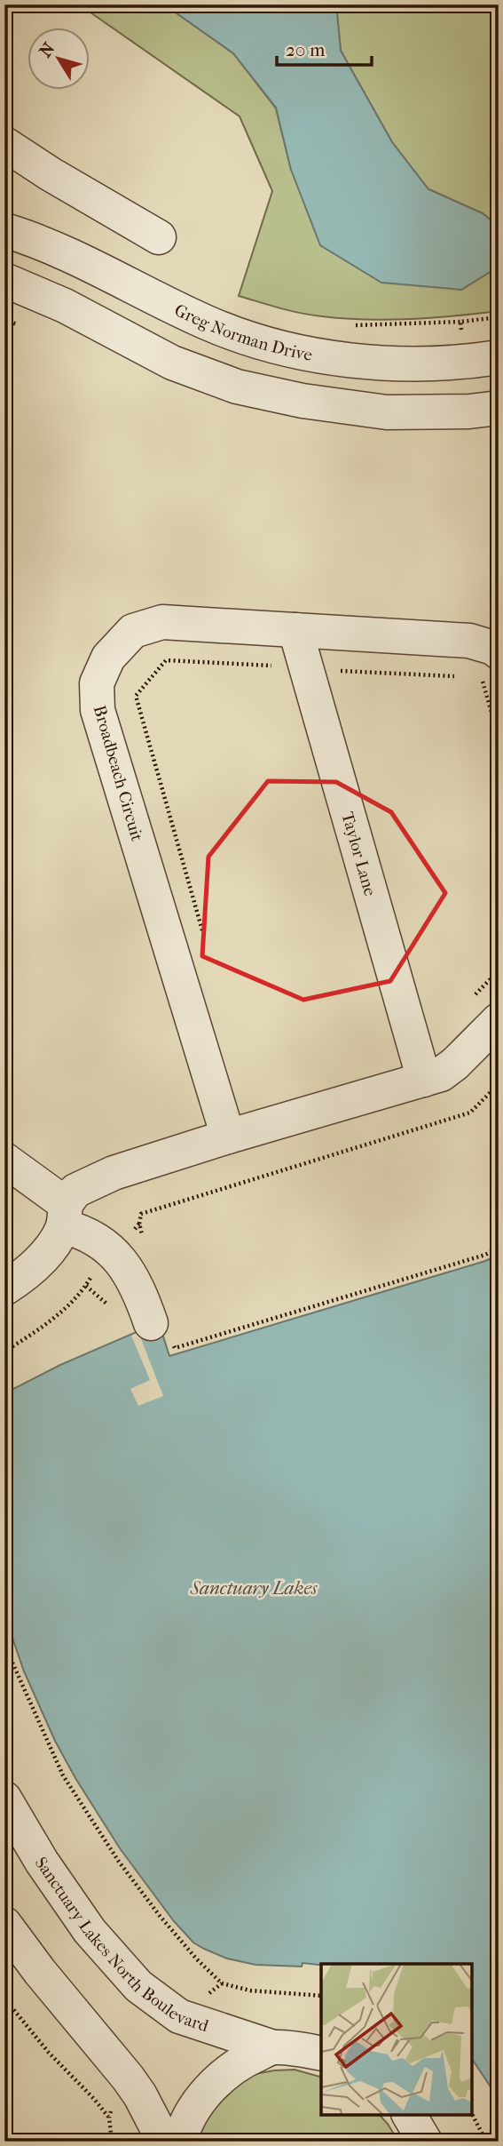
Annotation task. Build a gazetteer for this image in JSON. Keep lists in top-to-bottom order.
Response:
{
  "streets": {
    "street": [
      "Greg Norman Drive",
      "Broadbeach Circuit",
      "Taylor Lane",
      "Sanctuary Lakes North Boulevard"
    ]
  },
  "crossings": [
    ["Broadbeach Circuit", "Taylor Lane"]
  ],
  "water": ["Sanctuary Lakes"],
  "scale_bar": "20 m",
  "north": "top left"
}
